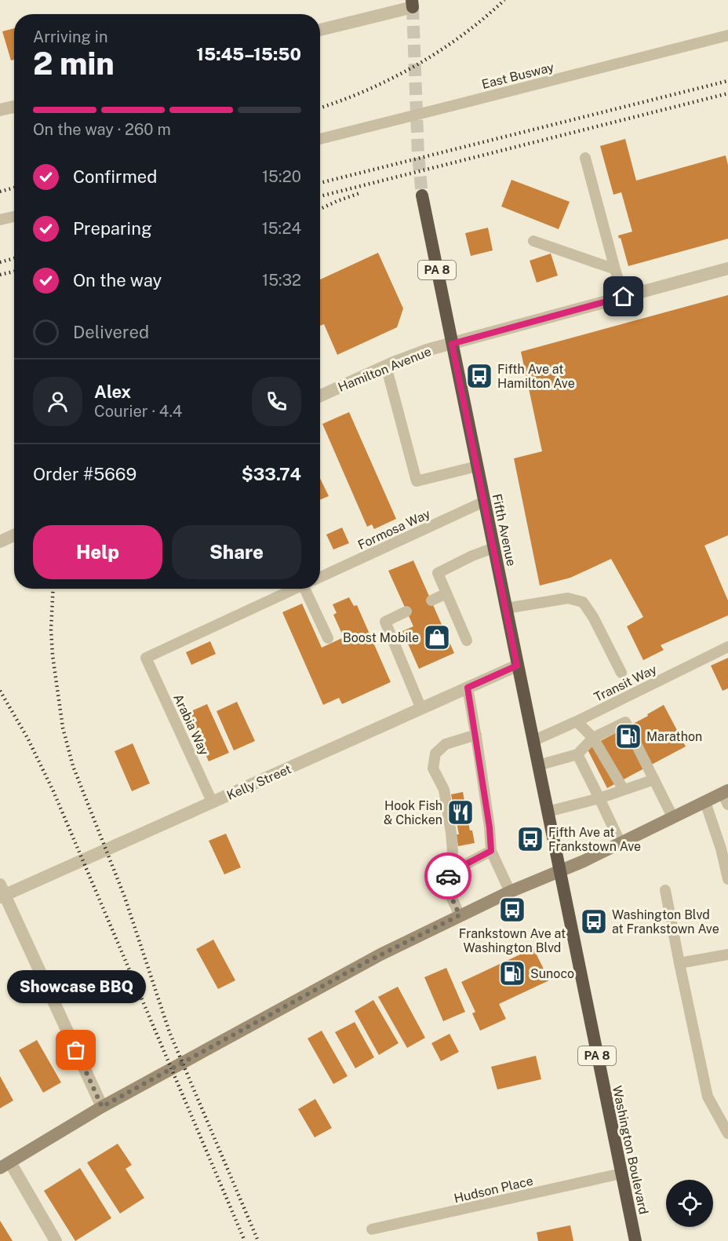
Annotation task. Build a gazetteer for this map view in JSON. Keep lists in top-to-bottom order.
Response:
{
  "streets": {
    "highway": ["PA 8", "Fifth Avenue", "Washington Boulevard"],
    "street": ["Hamilton Avenue", "Kelly Street"],
    "lane": [
      "East Busway",
      "Formosa Way",
      "Transit Way",
      "Arabia Way",
      "Hudson Place"
    ]
  },
  "crossings": [
    ["Hamilton Avenue", "Fifth Avenue"],
    ["Formosa Way", "Fifth Avenue"],
    ["Fifth Avenue", "Transit Way"],
    ["Fifth Avenue", "Kelly Street"],
    ["Fifth Avenue", "Washington Boulevard"],
    ["Arabia Way", "Kelly Street"],
    ["Washington Boulevard", "Hudson Place"]
  ],
  "places": {
    "bus stop": [
      "Fifth Ave at Hamilton Ave",
      "Fifth Ave at Frankstown Ave",
      "Frankstown Ave at Washington Blvd",
      "Washington Blvd at Frankstown Ave"
    ],
    "shop": ["Boost Mobile"],
    "fuel station": ["Marathon", "Sunoco"],
    "restaurant": ["Hook Fish & Chicken"],
    "other": ["Showcase BBQ"]
  },
  "page": {
    "heading": ["2 min", "Arriving in", "15:45–15:50"],
    "panel": [
      "Alex",
      "Courier · 4.4",
      "Order #5669",
      "$33.74"
    ],
    "bar": "On the way · 260 m",
    "list": [
      ["Confirmed", "15:20"],
      ["Preparing", "15:24"],
      ["On the way", "15:32"],
      "Delivered"
    ],
    "buttons": ["Help", "Share"],
    "bubble": "Showcase BBQ"
  }
}
